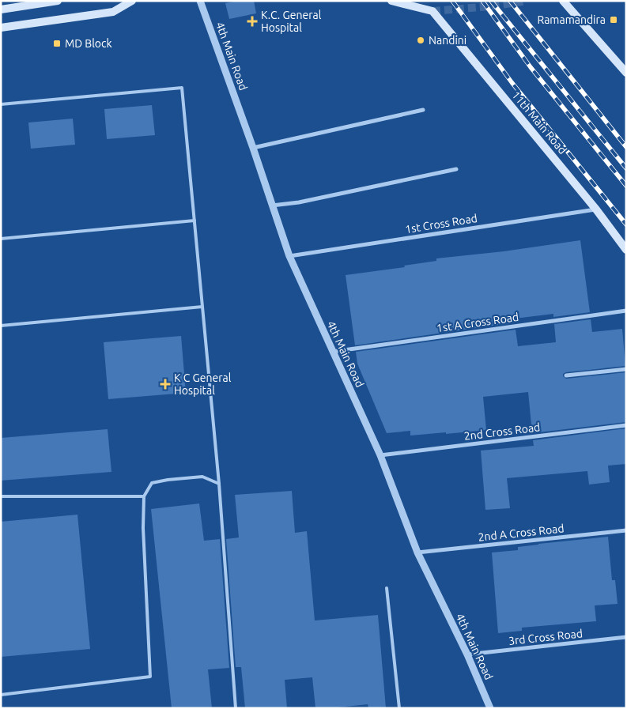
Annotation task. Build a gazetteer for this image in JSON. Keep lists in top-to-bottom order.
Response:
{
  "streets": {
    "main road": ["11th Main Road"],
    "street": [
      "4th Main Road",
      "1st Cross Road",
      "1st A Cross Road",
      "2nd Cross Road",
      "2nd A Cross Road",
      "3rd Cross Road"
    ]
  },
  "crossings": [
    ["4th Main Road", "1st Cross Road"],
    ["4th Main Road", "1st A Cross Road"],
    ["4th Main Road", "2nd Cross Road"],
    ["4th Main Road", "2nd A Cross Road"],
    ["4th Main Road", "3rd Cross Road"],
    ["11th Main Road", "1st Cross Road"]
  ],
  "places": {
    "transit": ["Ramamandira", "MD Block"],
    "health": ["K.C. General Hospital", "K C General Hospital"],
    "other": ["Nandini"]
  }
}
